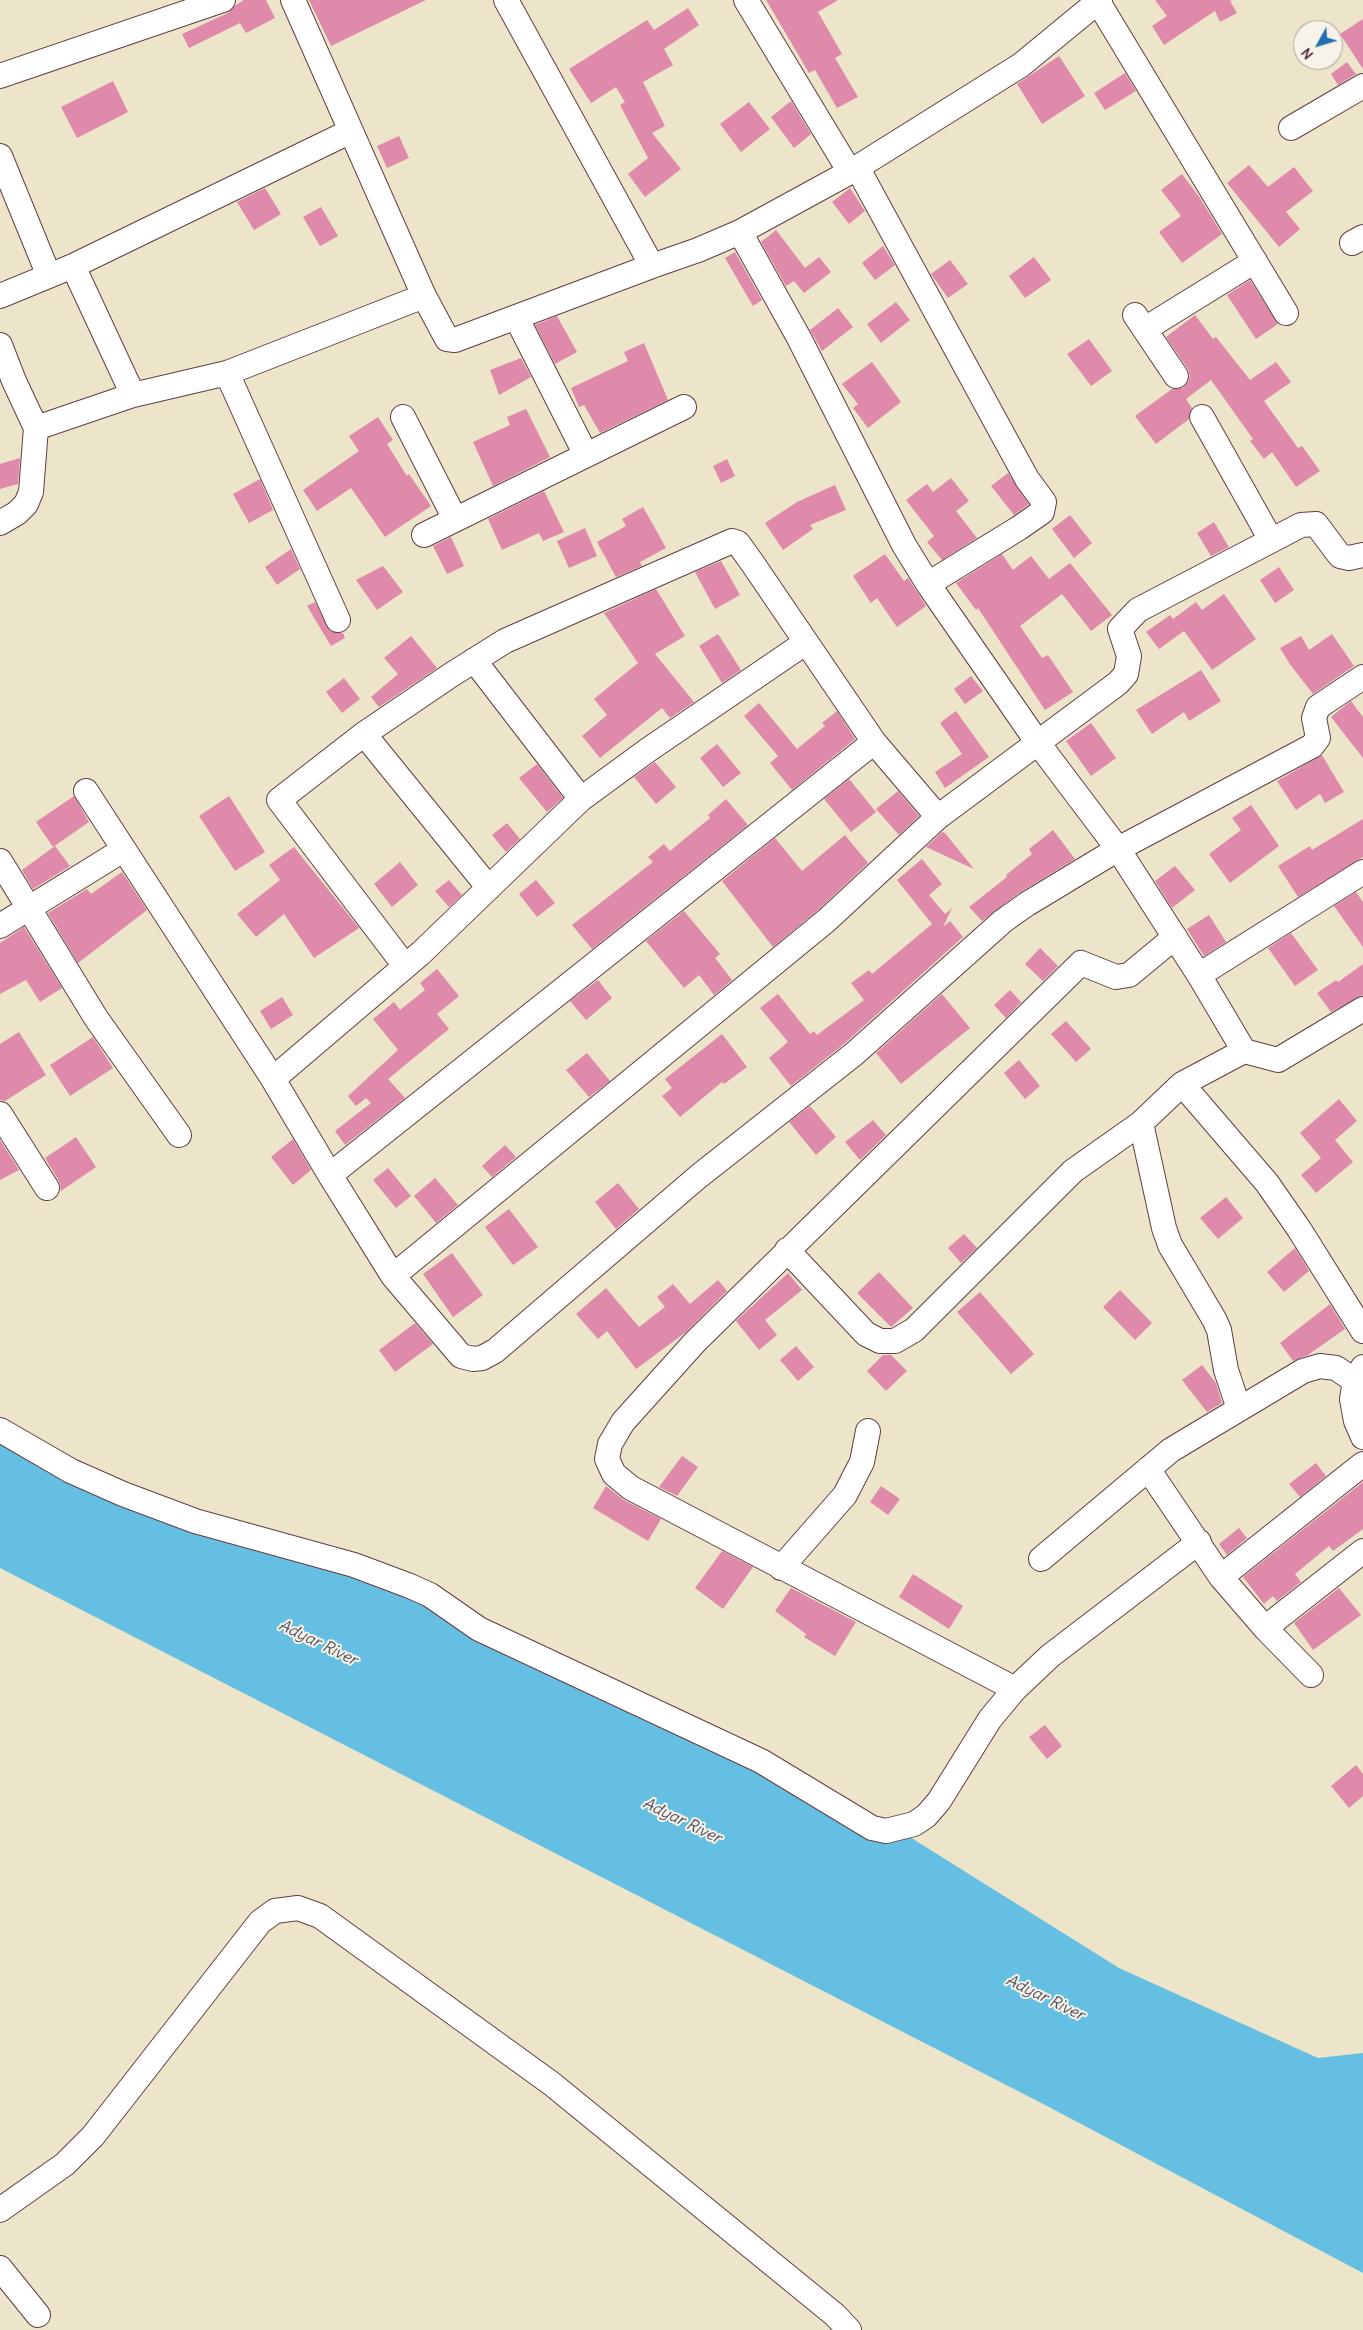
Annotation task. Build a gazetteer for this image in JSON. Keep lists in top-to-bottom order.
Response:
{
  "water": ["Adyar River"],
  "north": "bottom left"
}
